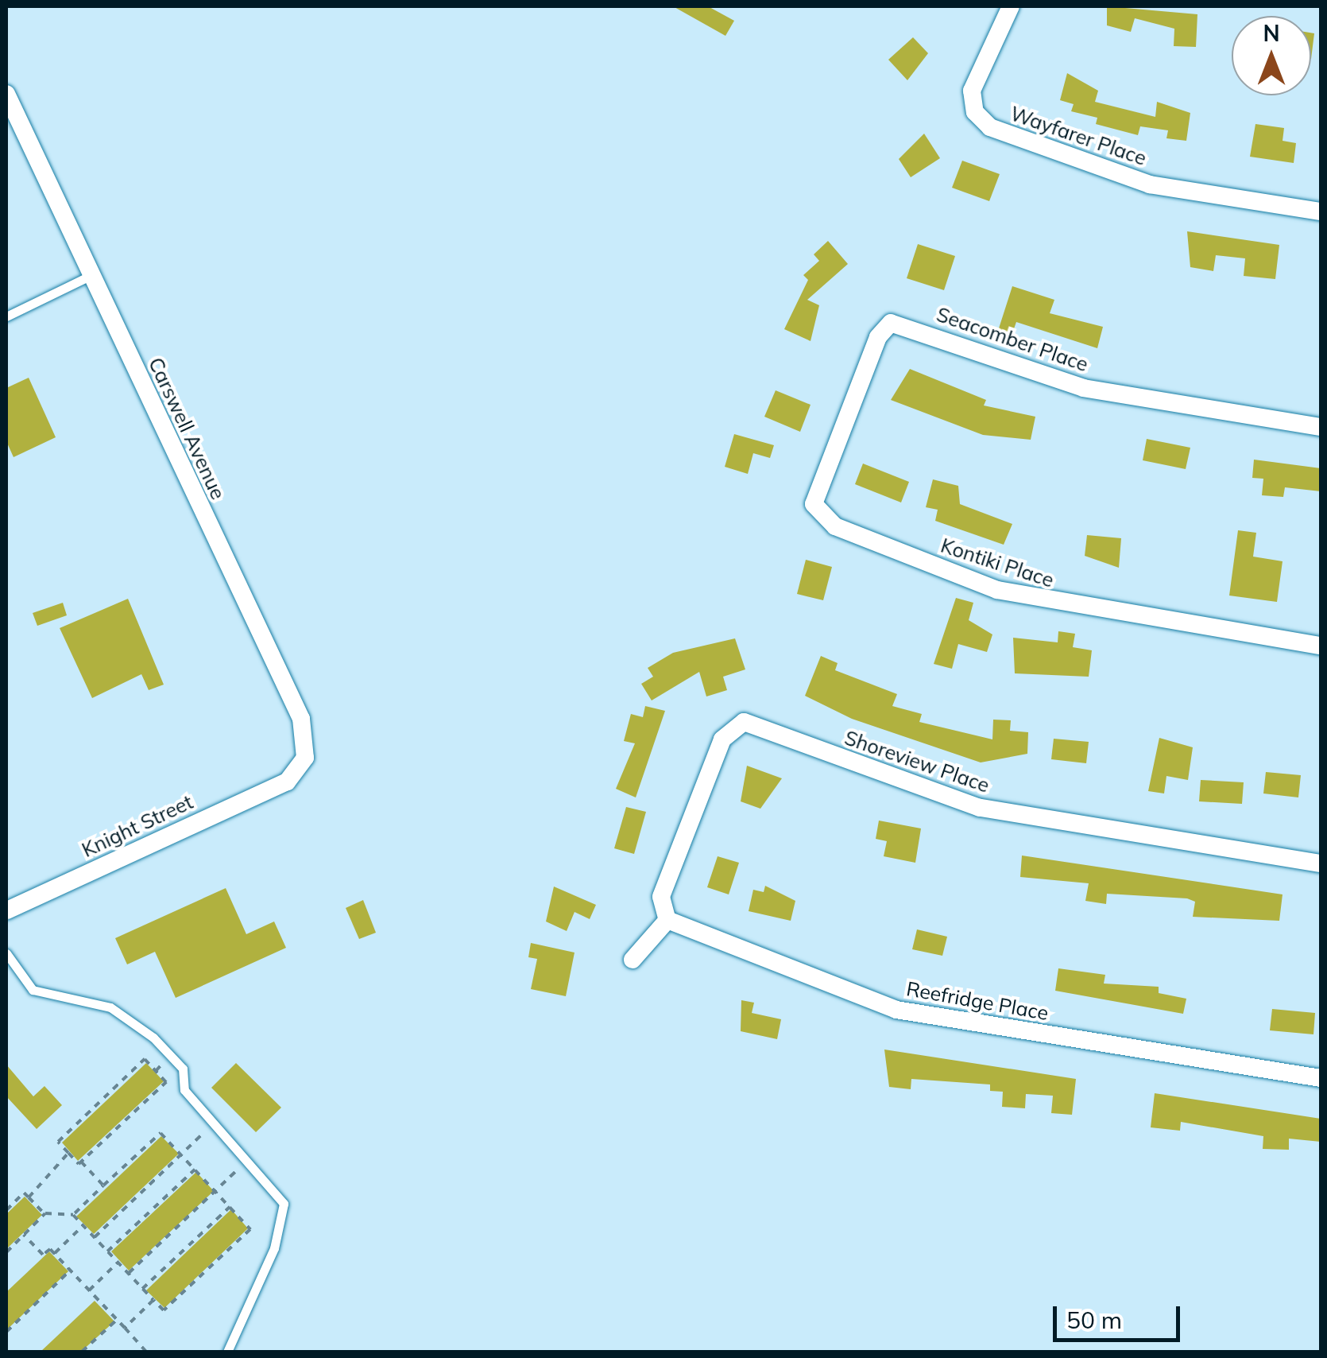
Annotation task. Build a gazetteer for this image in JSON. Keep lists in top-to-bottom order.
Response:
{
  "streets": {
    "street": [
      "Wayfarer Place",
      "Seacomber Place",
      "Carswell Avenue",
      "Kontiki Place",
      "Shoreview Place",
      "Knight Street",
      "Reefridge Place"
    ]
  },
  "crossings": [
    ["Seacomber Place", "Kontiki Place"],
    ["Carswell Avenue", "Knight Street"],
    ["Shoreview Place", "Reefridge Place"]
  ],
  "scale_bar": "50 m",
  "north": "top"
}
